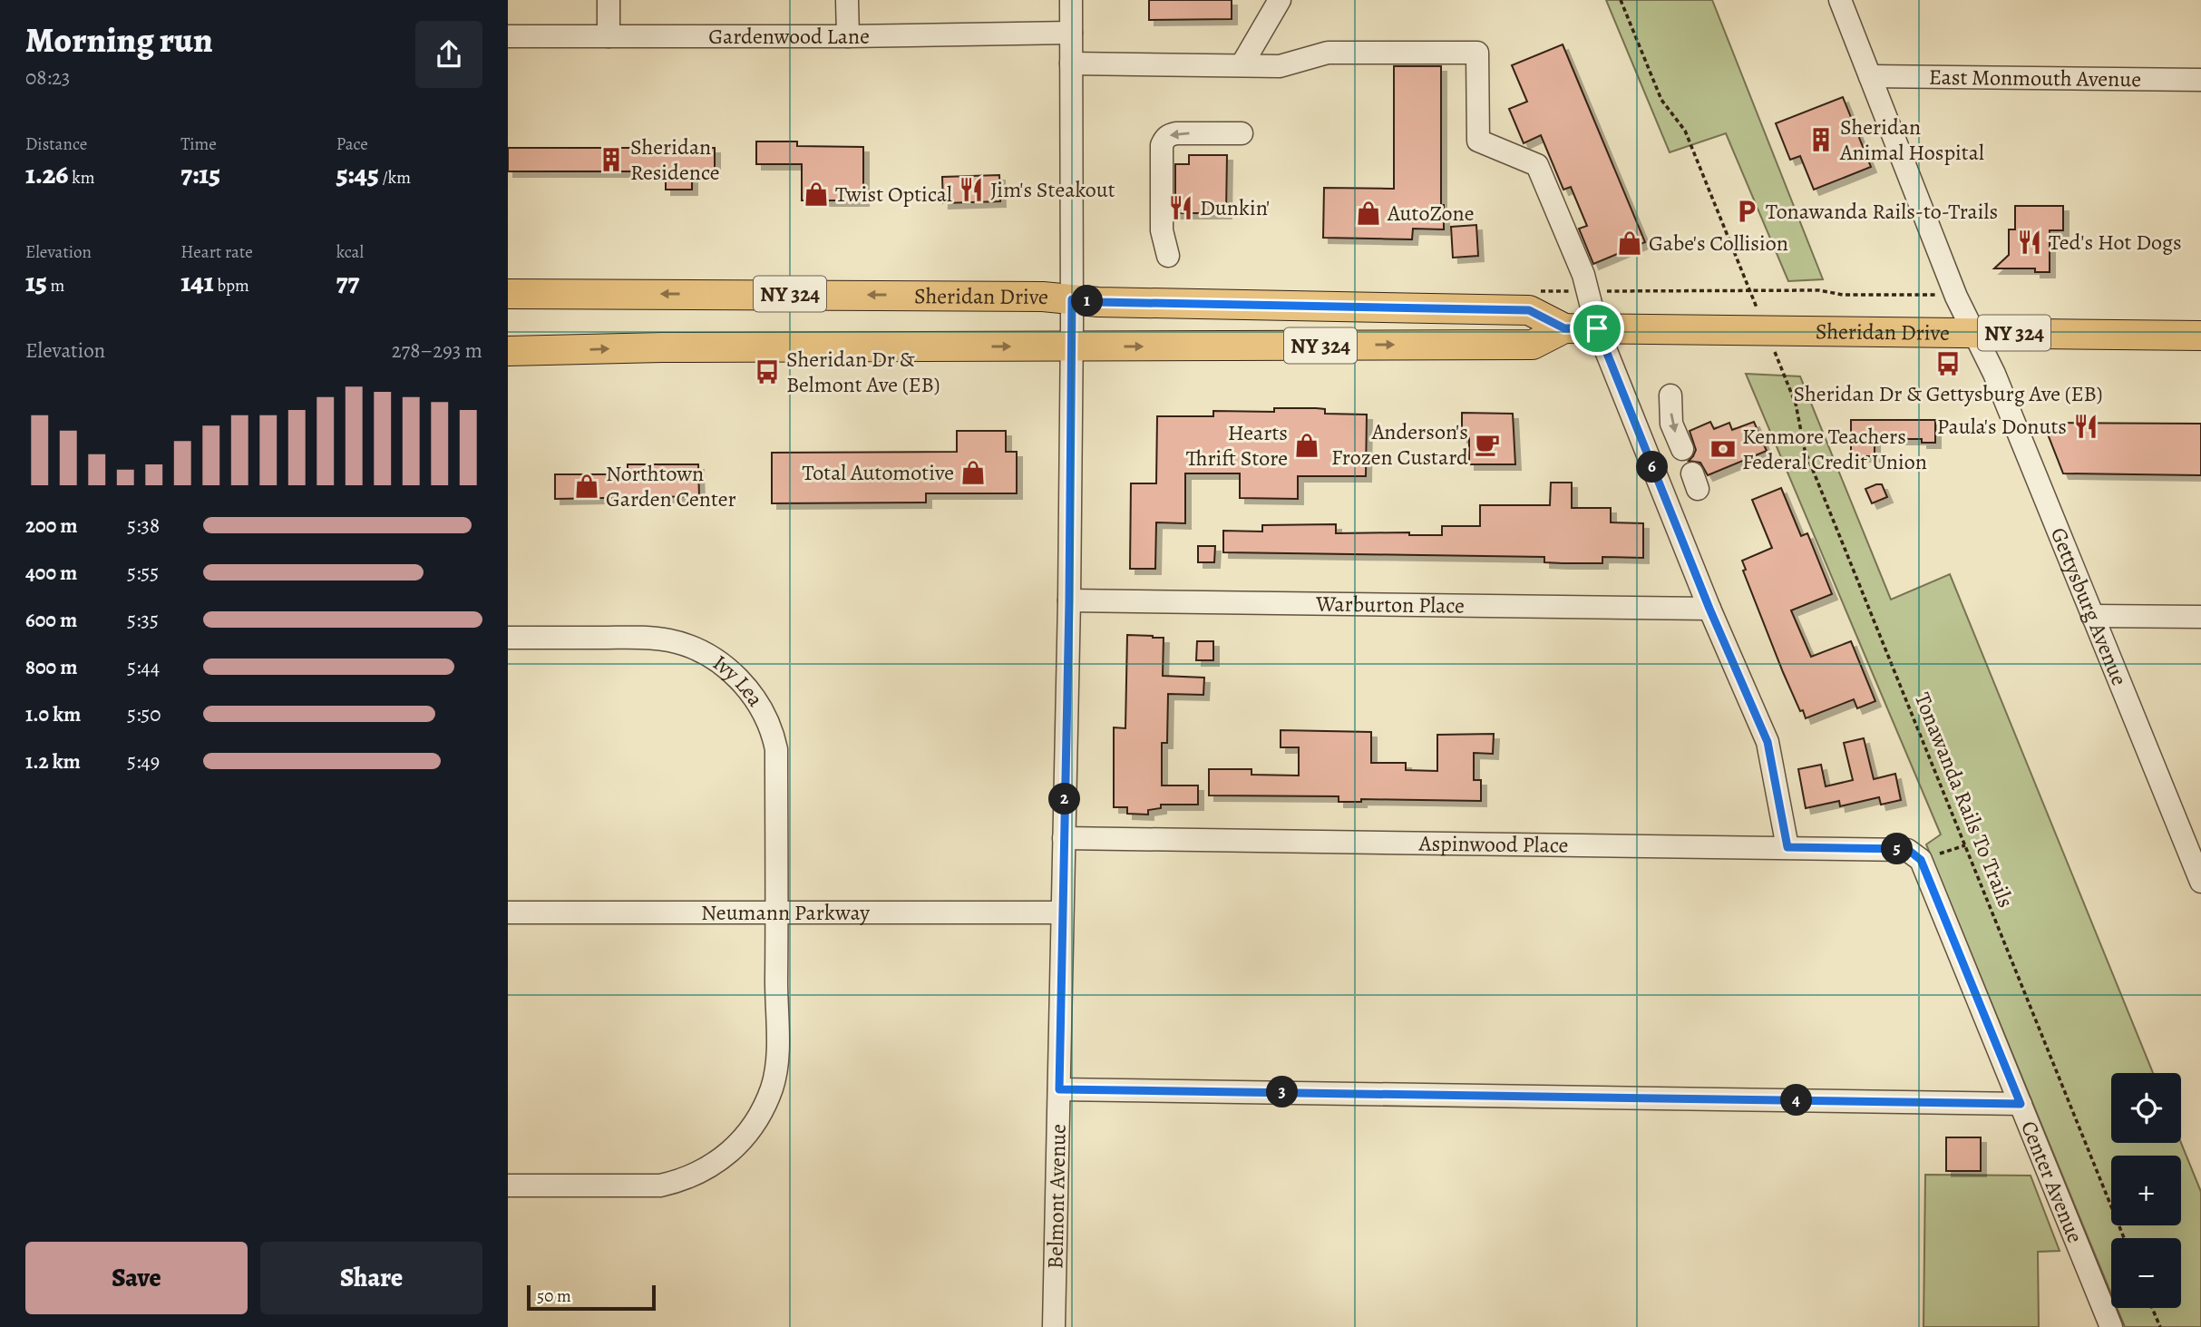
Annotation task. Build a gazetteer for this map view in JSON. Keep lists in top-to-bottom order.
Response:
{
  "streets": {
    "main road": ["NY 324", "Sheridan Drive"],
    "street": [
      "Gardenwood Lane",
      "East Monmouth Avenue",
      "Warburton Place",
      "Gettysburg Avenue",
      "Ivy Lea",
      "Aspinwood Place",
      "Neumann Parkway",
      "Center Avenue",
      "Belmont Avenue"
    ],
    "path": ["Tonawanda Rails To Trails"]
  },
  "crossings": [
    ["Gardenwood Lane", "Belmont Avenue"],
    ["East Monmouth Avenue", "Gettysburg Avenue"],
    ["Sheridan Drive", "Gettysburg Avenue"],
    ["Sheridan Drive", "Belmont Avenue"],
    ["Warburton Place", "Belmont Avenue"],
    ["Ivy Lea", "Neumann Parkway"],
    ["Aspinwood Place", "Center Avenue"],
    ["Aspinwood Place", "Belmont Avenue"],
    ["Neumann Parkway", "Belmont Avenue"]
  ],
  "places": {
    "building": ["Sheridan Animal Hospital", "Sheridan Residence"],
    "restaurant": [
      "Jim's Steakout",
      "Dunkin'",
      "Ted's Hot Dogs",
      "Paula's Donuts"
    ],
    "shop": [
      "Twist Optical",
      "AutoZone",
      "Gabe's Collision",
      "Hearts Thrift Store",
      "Total Automotive",
      "Northtown Garden Center"
    ],
    "parking": ["Tonawanda Rails-to-Trails"],
    "bus stop": ["Sheridan Dr & Gettysburg Ave (EB)", "Sheridan Dr & Belmont Ave (EB)"],
    "cafe": ["Anderson's Frozen Custard"],
    "bank": ["Kenmore Teachers Federal Credit Union"]
  },
  "scale_bar": "50 m",
  "page": {
    "heading": ["Morning run", "08:23"],
    "stats": [
      ["Distance", "1.26 km"],
      ["Time", "7:15"],
      ["Pace", "5:45 /km"],
      ["Elevation", "15 m"],
      ["Heart rate", "141 bpm"],
      ["kcal", "77"]
    ],
    "pins": [
      "1",
      "6",
      "2",
      "5",
      "3",
      "4"
    ],
    "chart": ["Elevation", "278–293 m"],
    "list": [
      {
        "name": "200 m",
        "note": "5:38"
      },
      {
        "name": "400 m",
        "note": "5:55"
      },
      {
        "name": "600 m",
        "note": "5:35"
      },
      {
        "name": "800 m",
        "note": "5:44"
      },
      {
        "name": "1.0 km",
        "note": "5:50"
      },
      {
        "name": "1.2 km",
        "note": "5:49"
      }
    ],
    "map_buttons": ["+", "−"],
    "buttons": ["Save", "Share"],
    "scale": "50 m"
  }
}
